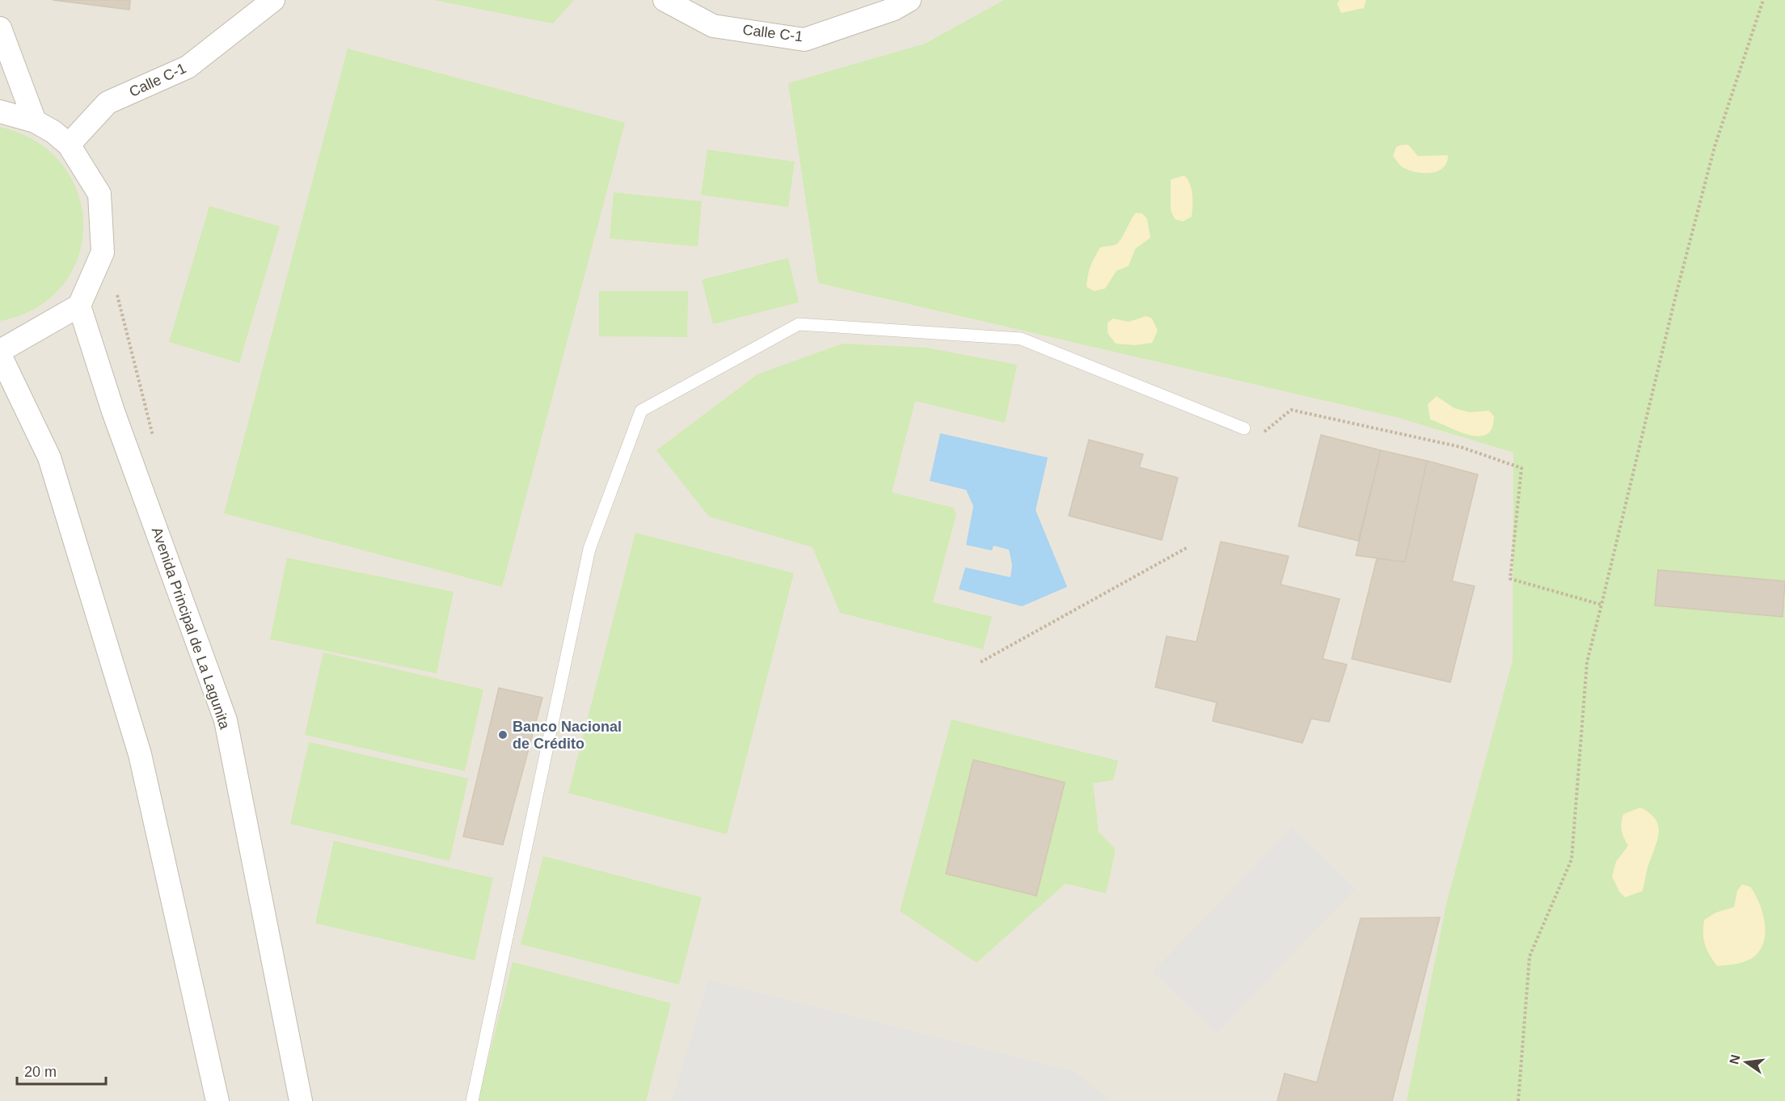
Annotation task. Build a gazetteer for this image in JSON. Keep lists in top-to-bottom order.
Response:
{
  "streets": {
    "street": ["Calle C-1", "Avenida Principal de La Lagunita"]
  },
  "places": ["Banco Nacional de Crédito"],
  "scale_bar": "20 m",
  "north": "left"
}
